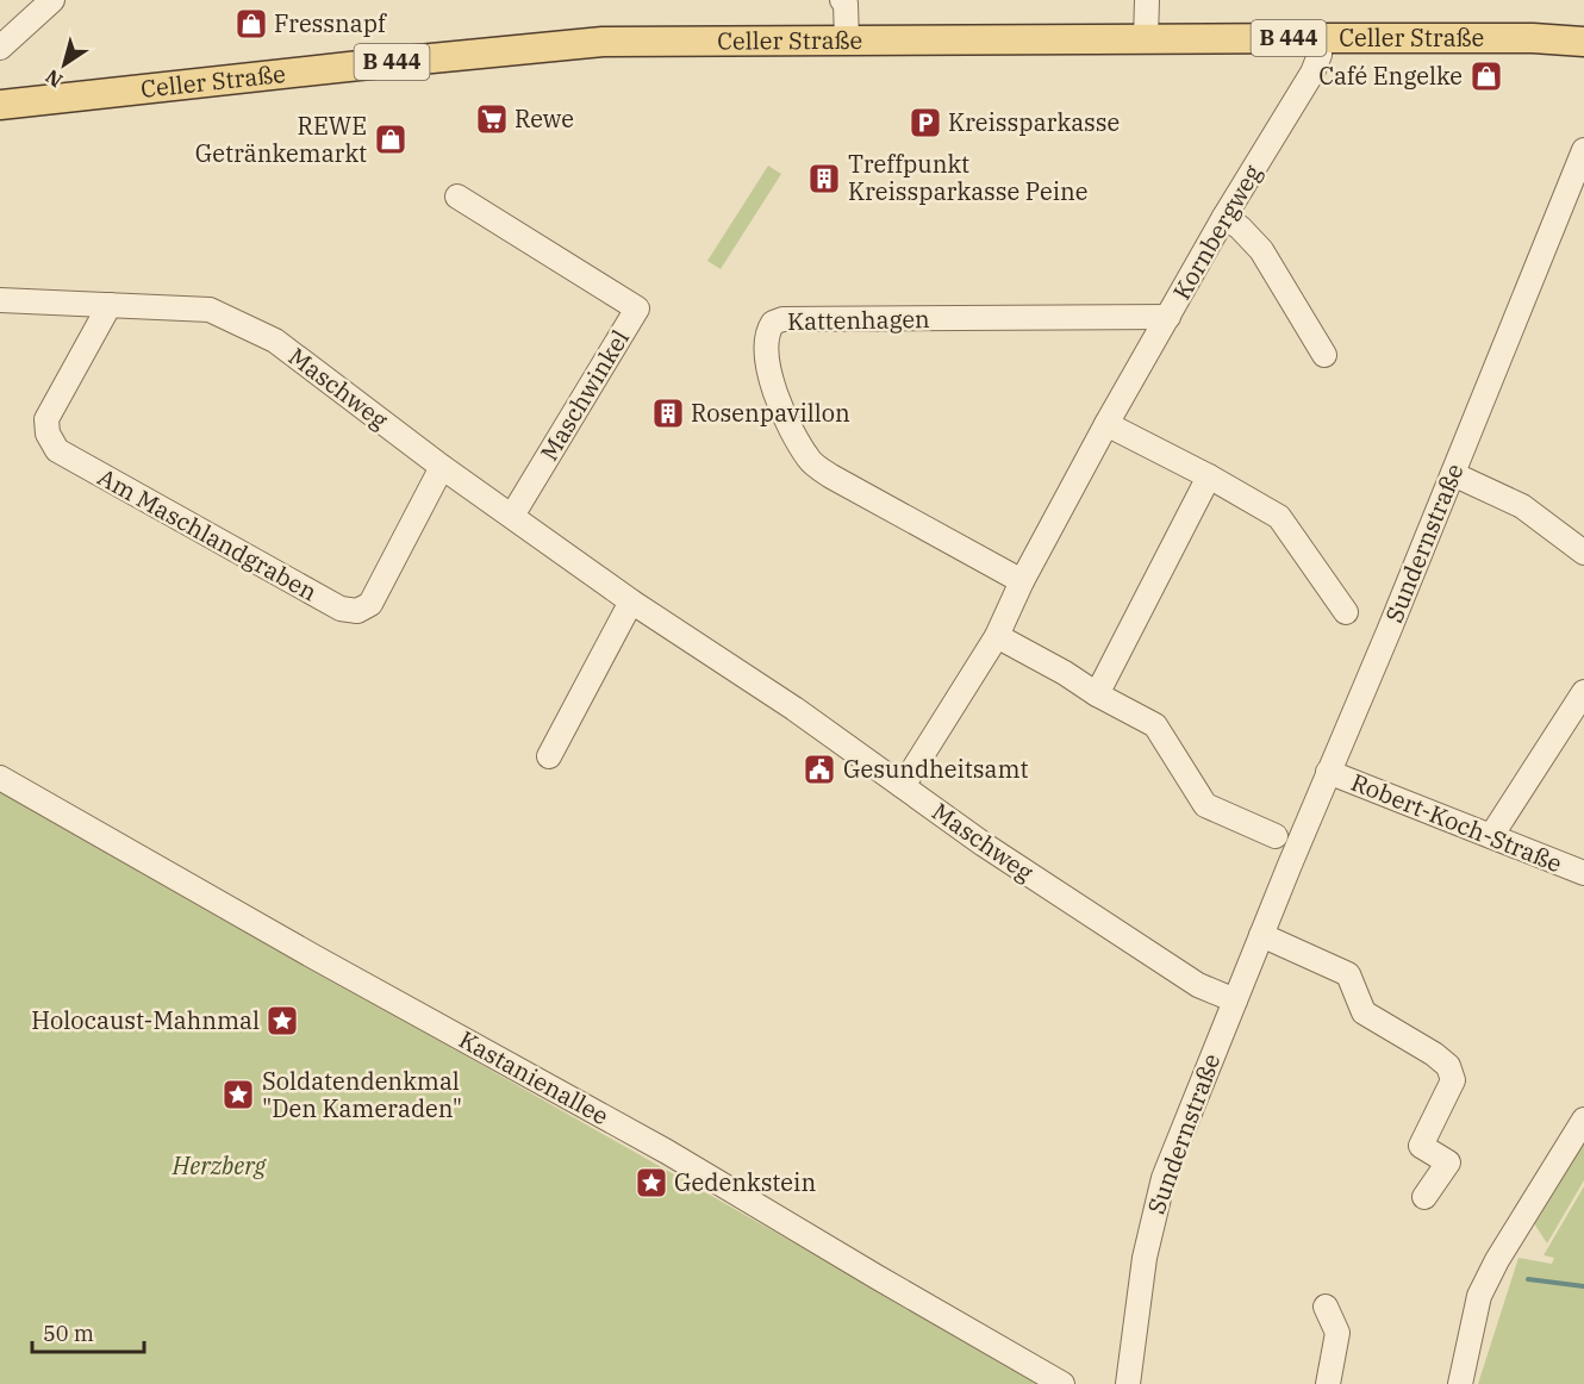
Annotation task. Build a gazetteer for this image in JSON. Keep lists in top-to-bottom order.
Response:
{
  "streets": {
    "main road": ["B 444", "Celler Straße"],
    "street": [
      "Kornbergweg",
      "Kattenhagen",
      "Maschweg",
      "Maschwinkel",
      "Am Maschlandgraben",
      "Sundernstraße",
      "Robert-Koch-Straße",
      "Kastanienallee"
    ]
  },
  "crossings": [
    ["Celler Straße", "Kornbergweg"],
    ["Kornbergweg", "Kattenhagen"],
    ["Kornbergweg", "Maschweg"],
    ["Maschweg", "Maschwinkel"],
    ["Maschweg", "Am Maschlandgraben"],
    ["Maschweg", "Sundernstraße"],
    ["Sundernstraße", "Robert-Koch-Straße"]
  ],
  "parks": ["Herzberg"],
  "places": {
    "shop": ["Fressnapf", "Café Engelke", "REWE Getränkemarkt"],
    "supermarket": ["Rewe"],
    "parking": ["Kreissparkasse"],
    "building": ["Treffpunkt Kreissparkasse Peine", "Rosenpavillon"],
    "public building": ["Gesundheitsamt"],
    "place": ["Holocaust-Mahnmal", "Soldatendenkmal \"Den Kameraden\"", "Gedenkstein"]
  },
  "scale_bar": "50 m",
  "north": "bottom left"
}
